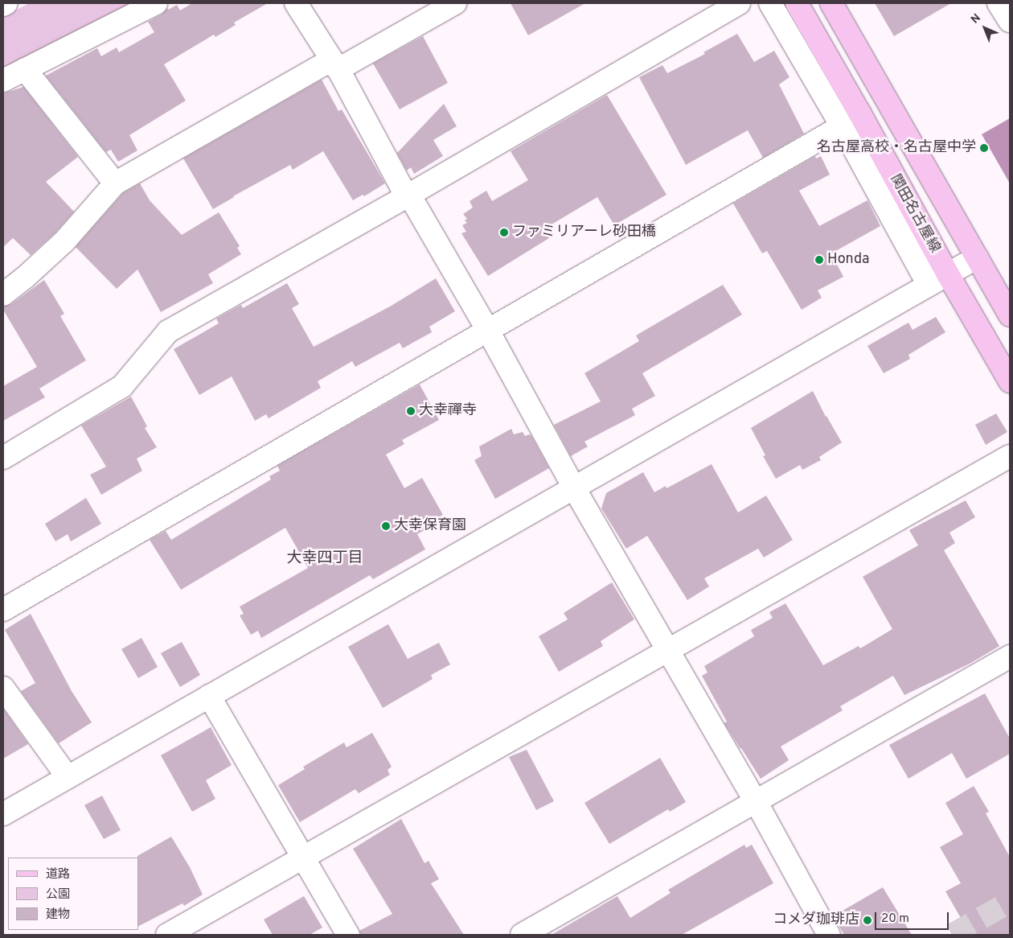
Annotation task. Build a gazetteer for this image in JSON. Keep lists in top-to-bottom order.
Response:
{
  "streets": {
    "main road": ["関田名古屋線"]
  },
  "districts": ["大幸四丁目"],
  "places": [
    "名古屋高校・名古屋中学",
    "ファミリアーレ砂田橋",
    "Honda",
    "大幸禪寺",
    "大幸保育園",
    "コメダ珈琲店"
  ],
  "legend": ["道路", "公園", "建物"],
  "scale_bar": "20 m",
  "north": "top left"
}
